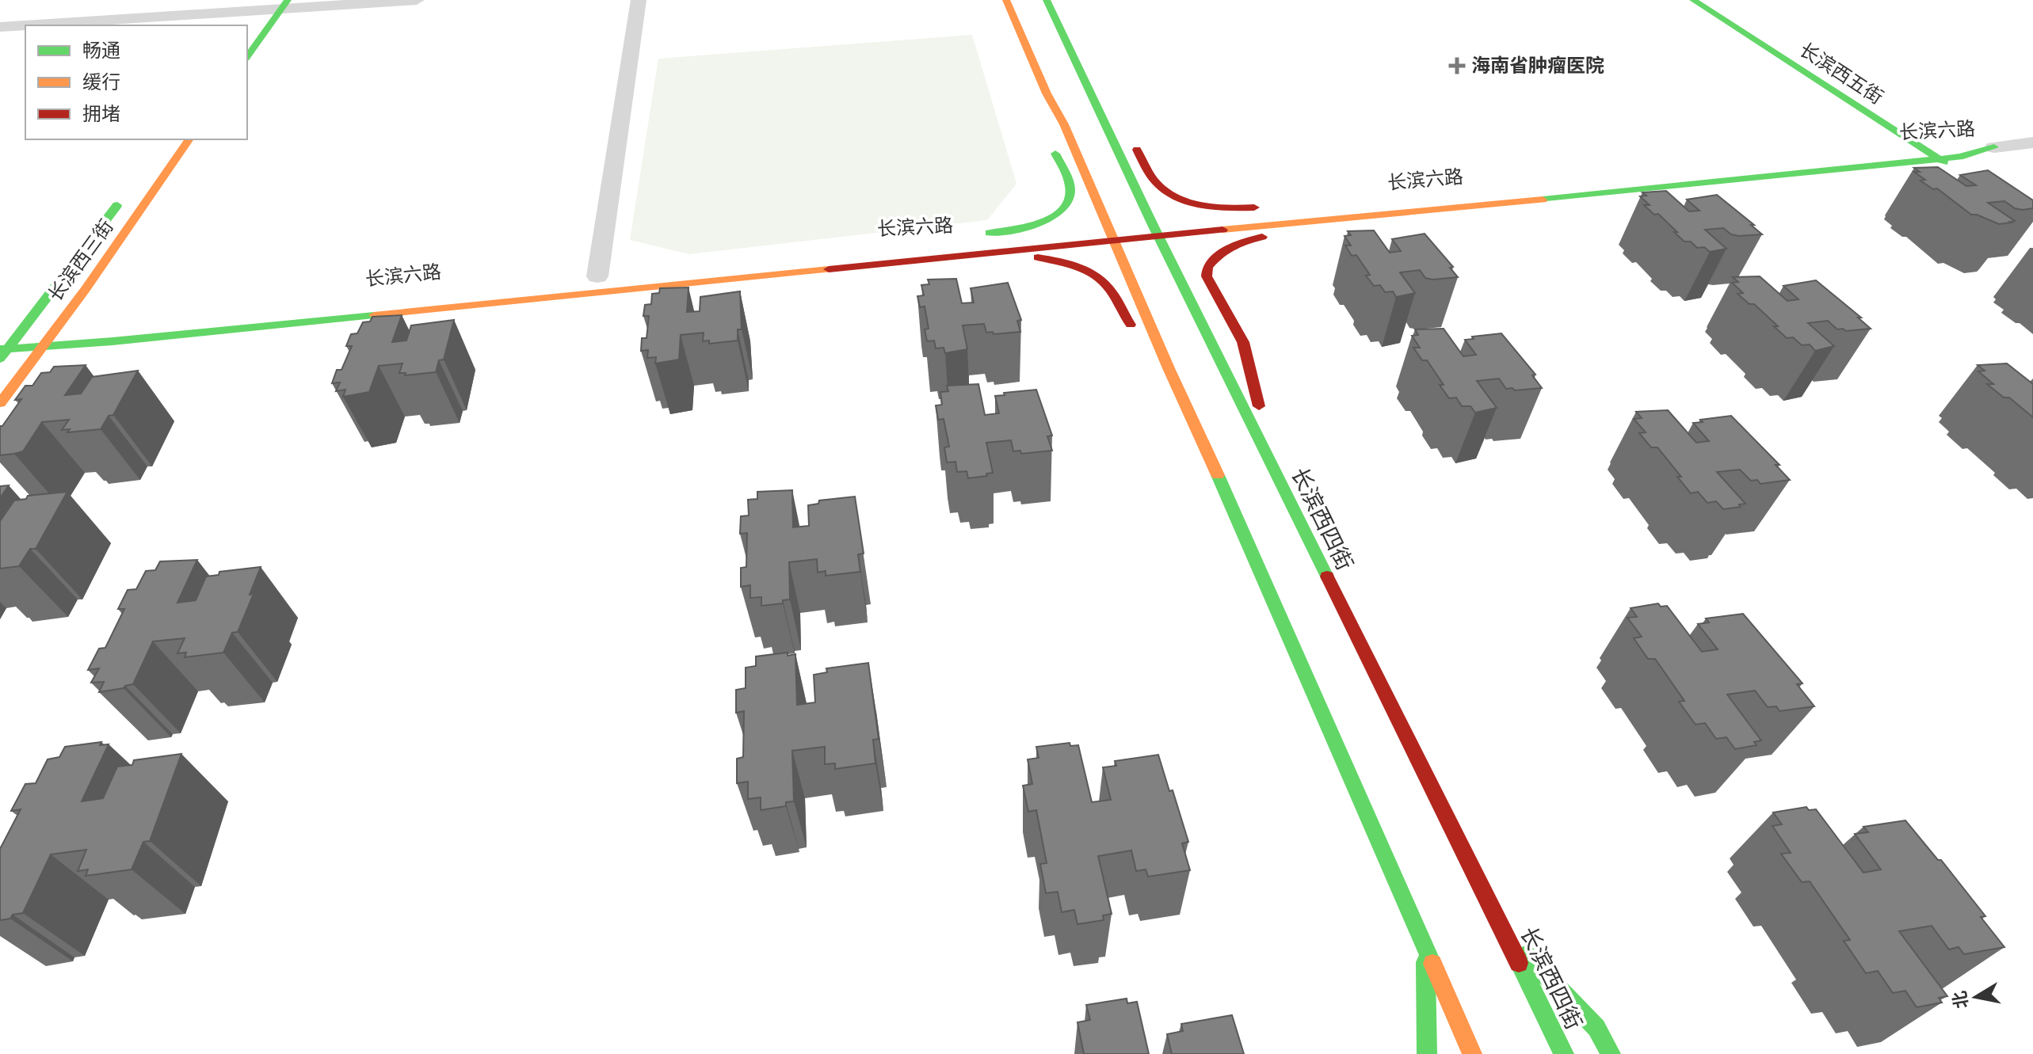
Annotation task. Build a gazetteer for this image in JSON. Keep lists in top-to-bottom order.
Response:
{
  "streets": {
    "main road": [
      "长滨西五街",
      "长滨六路",
      "长滨西三街",
      "长滨西四街"
    ]
  },
  "crossings": [
    ["长滨西五街", "长滨六路"],
    ["长滨六路", "长滨西三街"],
    ["长滨六路", "长滨西四街"]
  ],
  "places": {
    "health": ["海南省肿瘤医院"]
  },
  "legend": ["畅通", "缓行", "拥堵"],
  "north": "left"
}
